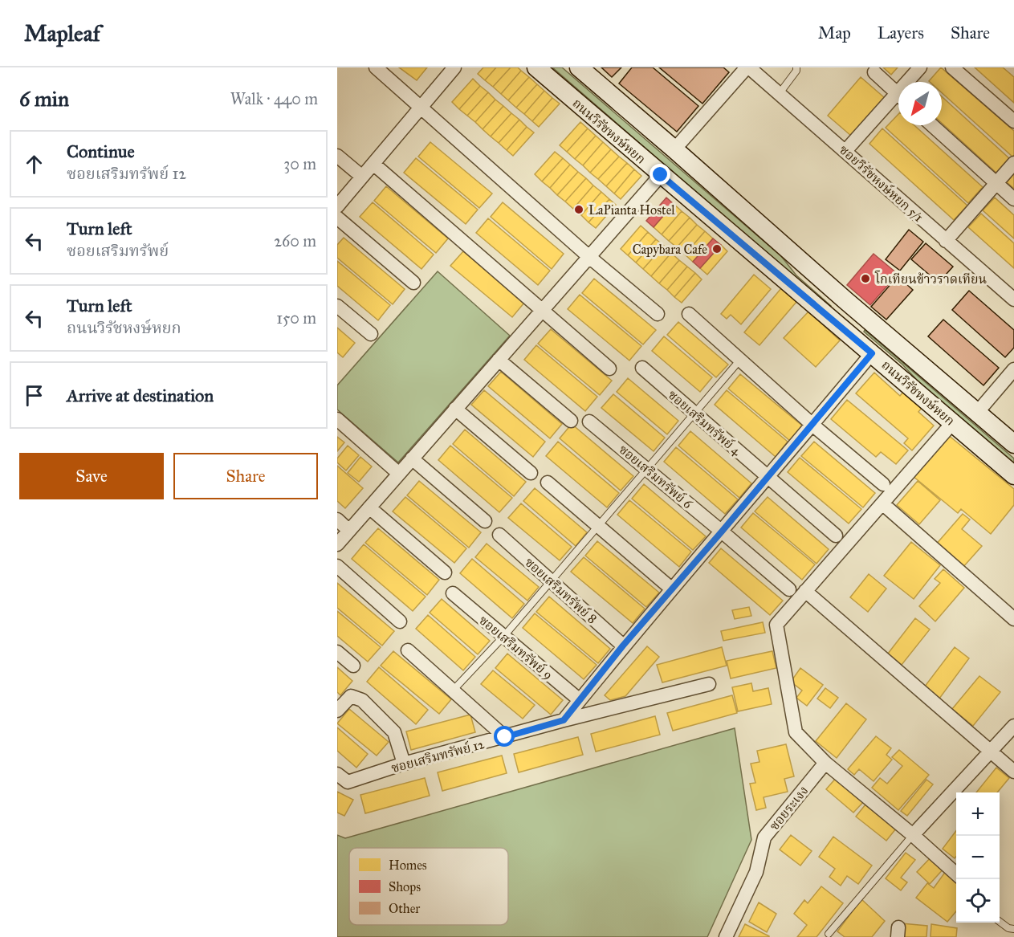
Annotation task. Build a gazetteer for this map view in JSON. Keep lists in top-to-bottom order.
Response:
{
  "streets": {
    "main road": ["ถนนวิรัชหงษ์หยก"],
    "street": [
      "ซอยวิรัชหงษ์หยก 5/1",
      "ซอยเสริมทรัพย์ 4",
      "ซอยเสริมทรัพย์ 6",
      "ซอยเสริมทรัพย์ 8",
      "ซอยเสริมทรัพย์ 9",
      "ซอยเสริมทรัพย์ 12",
      "ซอยระเงง"
    ]
  },
  "places": ["LaPianta Hostel", "Capybara Cafe", "โกเทียนข้าวราดเทียน"],
  "legend": ["Homes", "Shops", "Other"],
  "north": "bottom left",
  "page": {
    "header": "Mapleaf",
    "nav": ["Map", "Layers", "Share"],
    "heading": ["6 min", "Walk · 440 m"],
    "list": [
      ["Continue", "ซอยเสริมทรัพย์ 12", "30 m"],
      ["Turn left", "ซอยเสริมทรัพย์", "260 m"],
      ["Turn left", "ถนนวิรัชหงษ์หยก", "150 m"],
      "Arrive at destination"
    ],
    "buttons": ["Save", "Share"],
    "map_buttons": ["+", "−"]
  }
}
